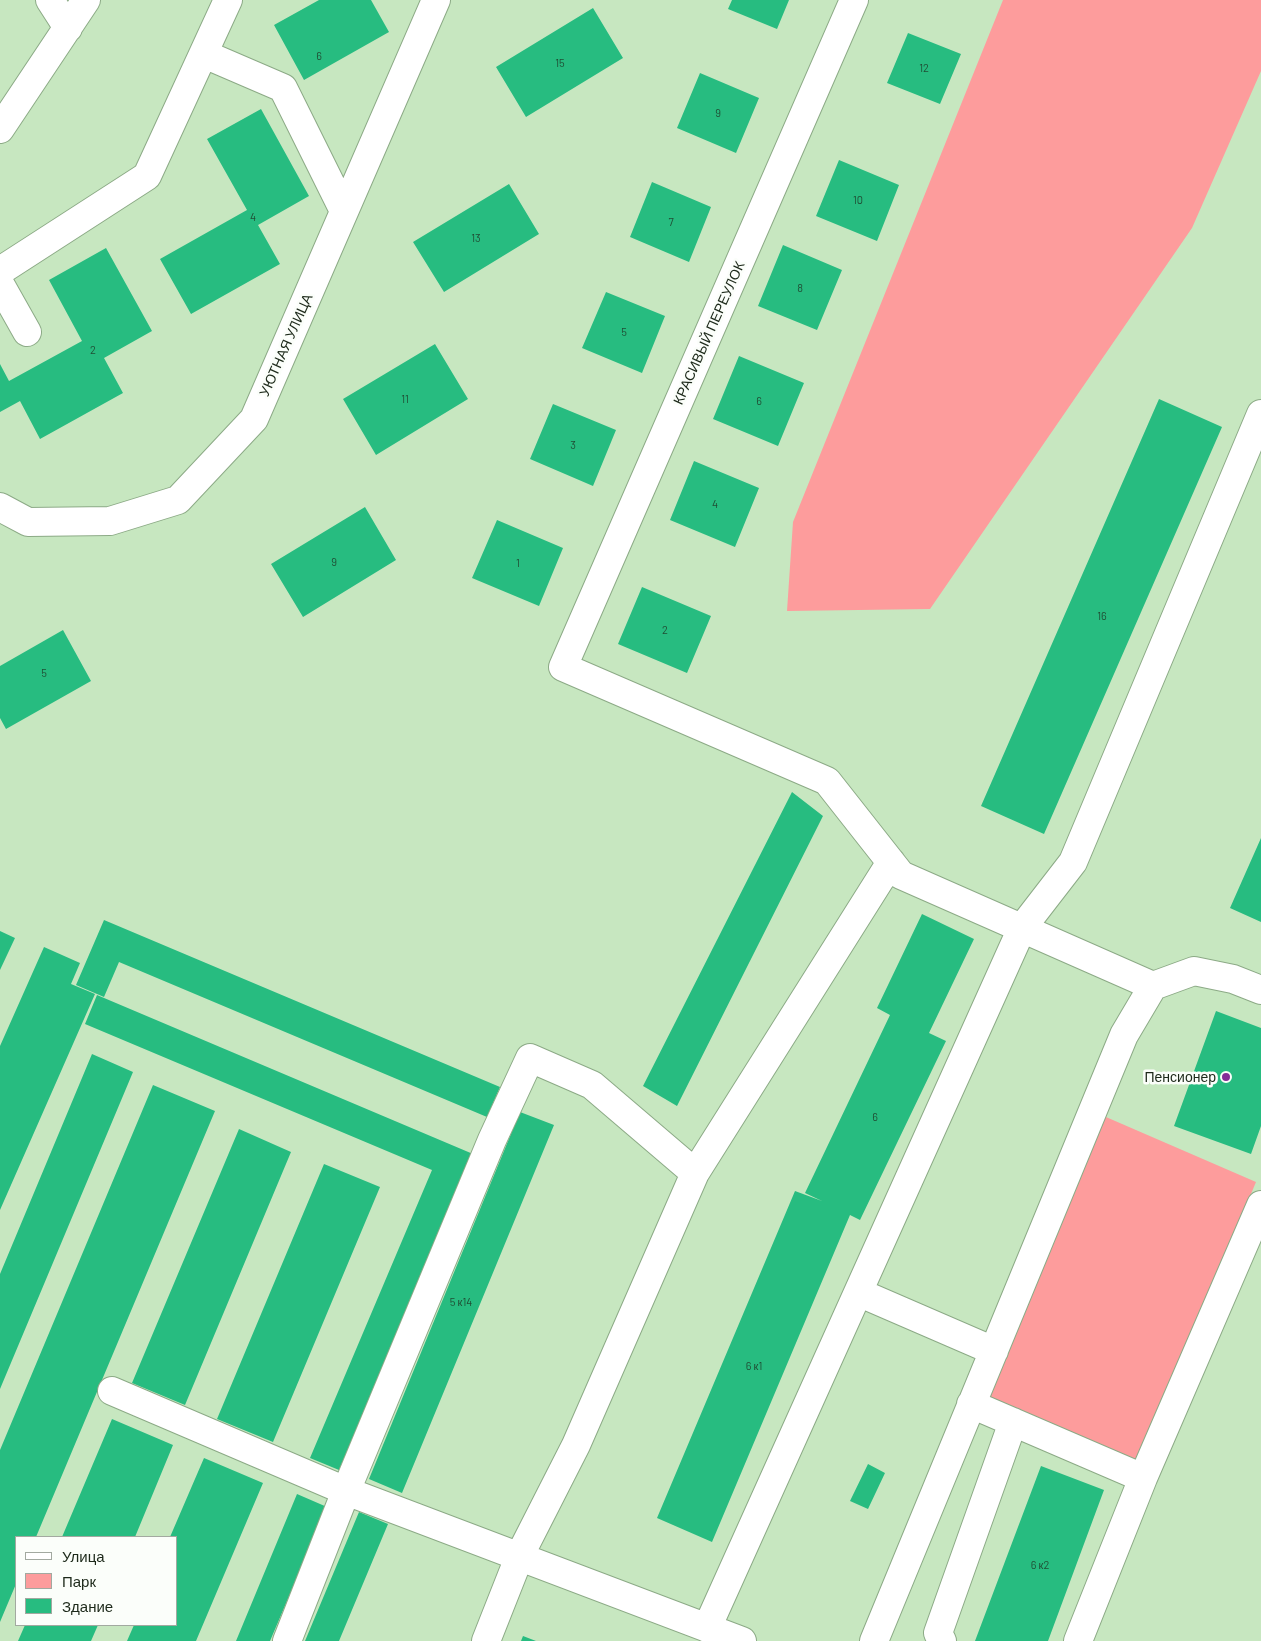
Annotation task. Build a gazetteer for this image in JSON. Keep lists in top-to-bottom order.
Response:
{
  "streets": {
    "street": ["КРАСИВЫЙ ПЕРЕУЛОК", "УЮТНАЯ УЛИЦА"]
  },
  "places": ["Пенсионер"],
  "house_numbers": [
    "6",
    "15",
    "12",
    "9",
    "10",
    "4",
    "7",
    "13",
    "8",
    "5",
    "2",
    "11",
    "6",
    "3",
    "4",
    "9",
    "1",
    "16",
    "2",
    "5",
    "6",
    "5 к14",
    "6 к1",
    "6 к2"
  ],
  "legend": ["Улица", "Парк", "Здание"]
}
